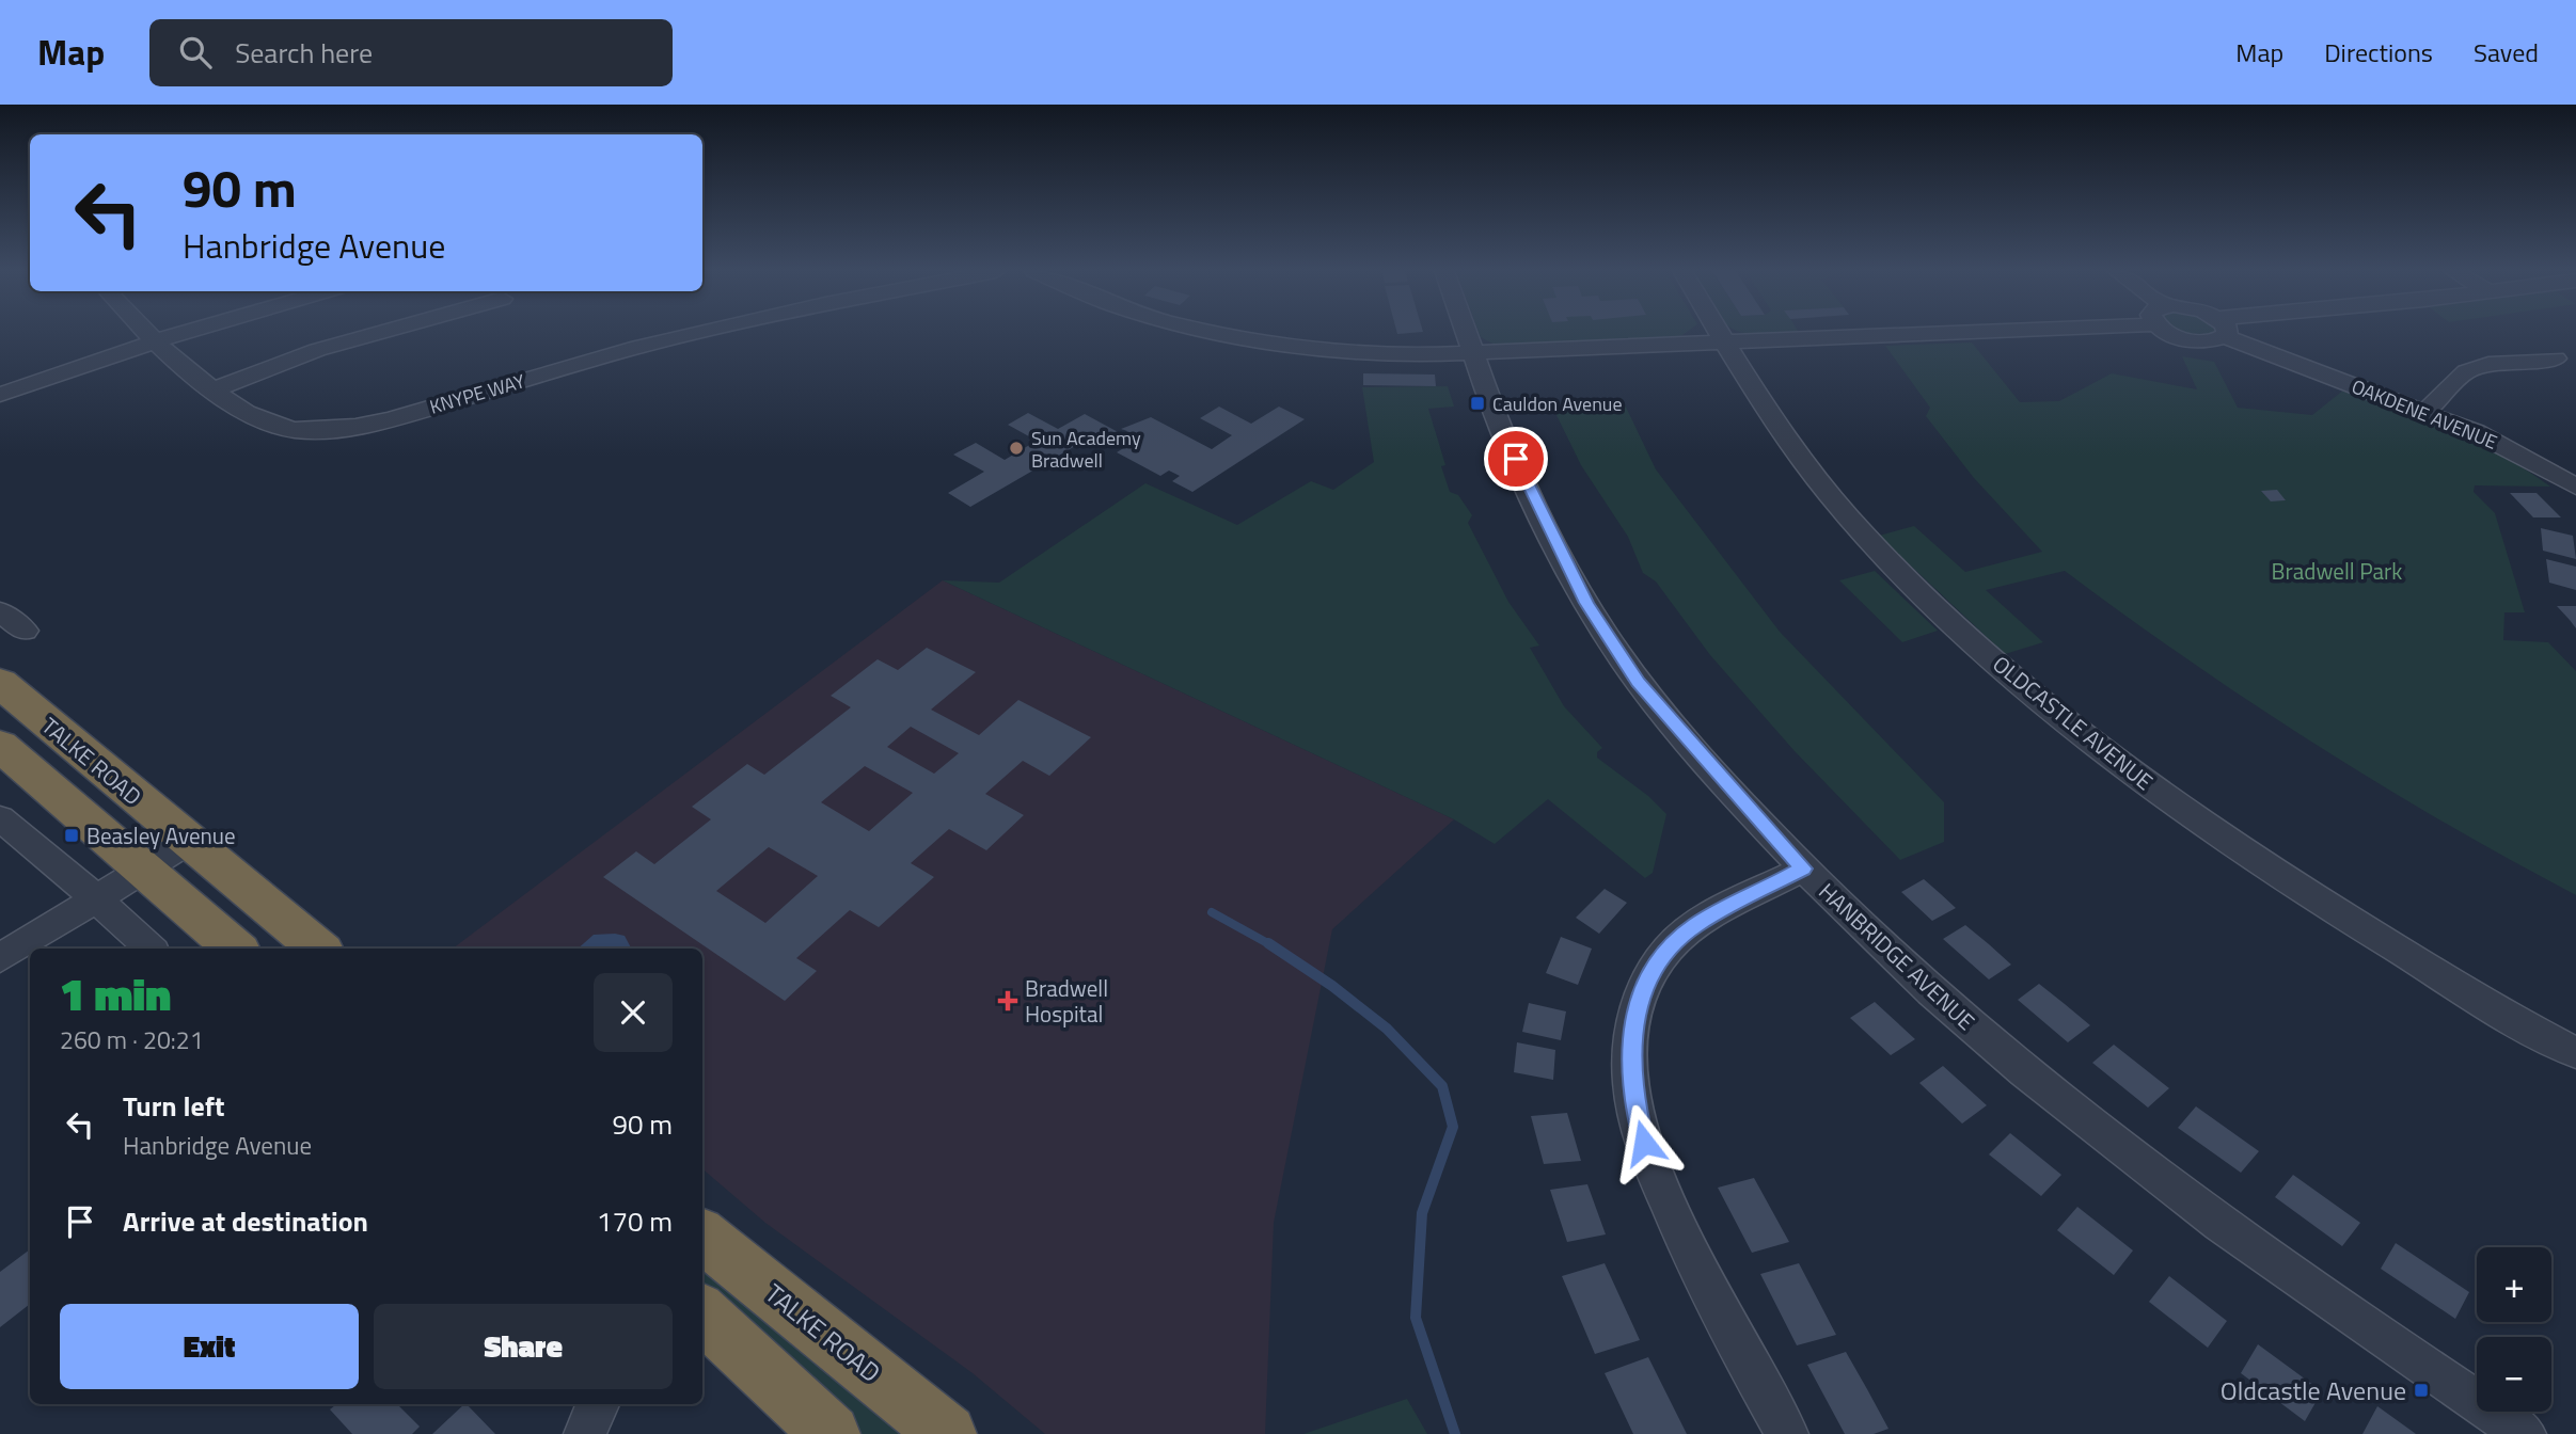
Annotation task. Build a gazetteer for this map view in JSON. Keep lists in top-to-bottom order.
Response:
{
  "streets": {
    "highway": ["TALKE ROAD"],
    "street": [
      "KNYPE WAY",
      "OAKDENE AVENUE",
      "OLDCASTLE AVENUE",
      "HANBRIDGE AVENUE"
    ]
  },
  "parks": ["Bradwell Park"],
  "places": {
    "transit": ["Cauldon Avenue", "Beasley Avenue", "Oldcastle Avenue"],
    "other": ["Sun Academy Bradwell"],
    "health": ["Bradwell Hospital"]
  },
  "page": {
    "header": "Map",
    "search": "Search here",
    "nav": ["Map", "Directions", "Saved"],
    "turn": ["90 m", "Hanbridge Avenue"],
    "heading": ["1 min", "260 m · 20:21"],
    "list": [
      {
        "name": "Turn left",
        "note": "Hanbridge Avenue",
        "value": "90 m"
      },
      {
        "name": "Arrive at destination",
        "value": "170 m"
      }
    ],
    "map_buttons": ["+", "−"],
    "buttons": ["Exit", "Share"]
  }
}
